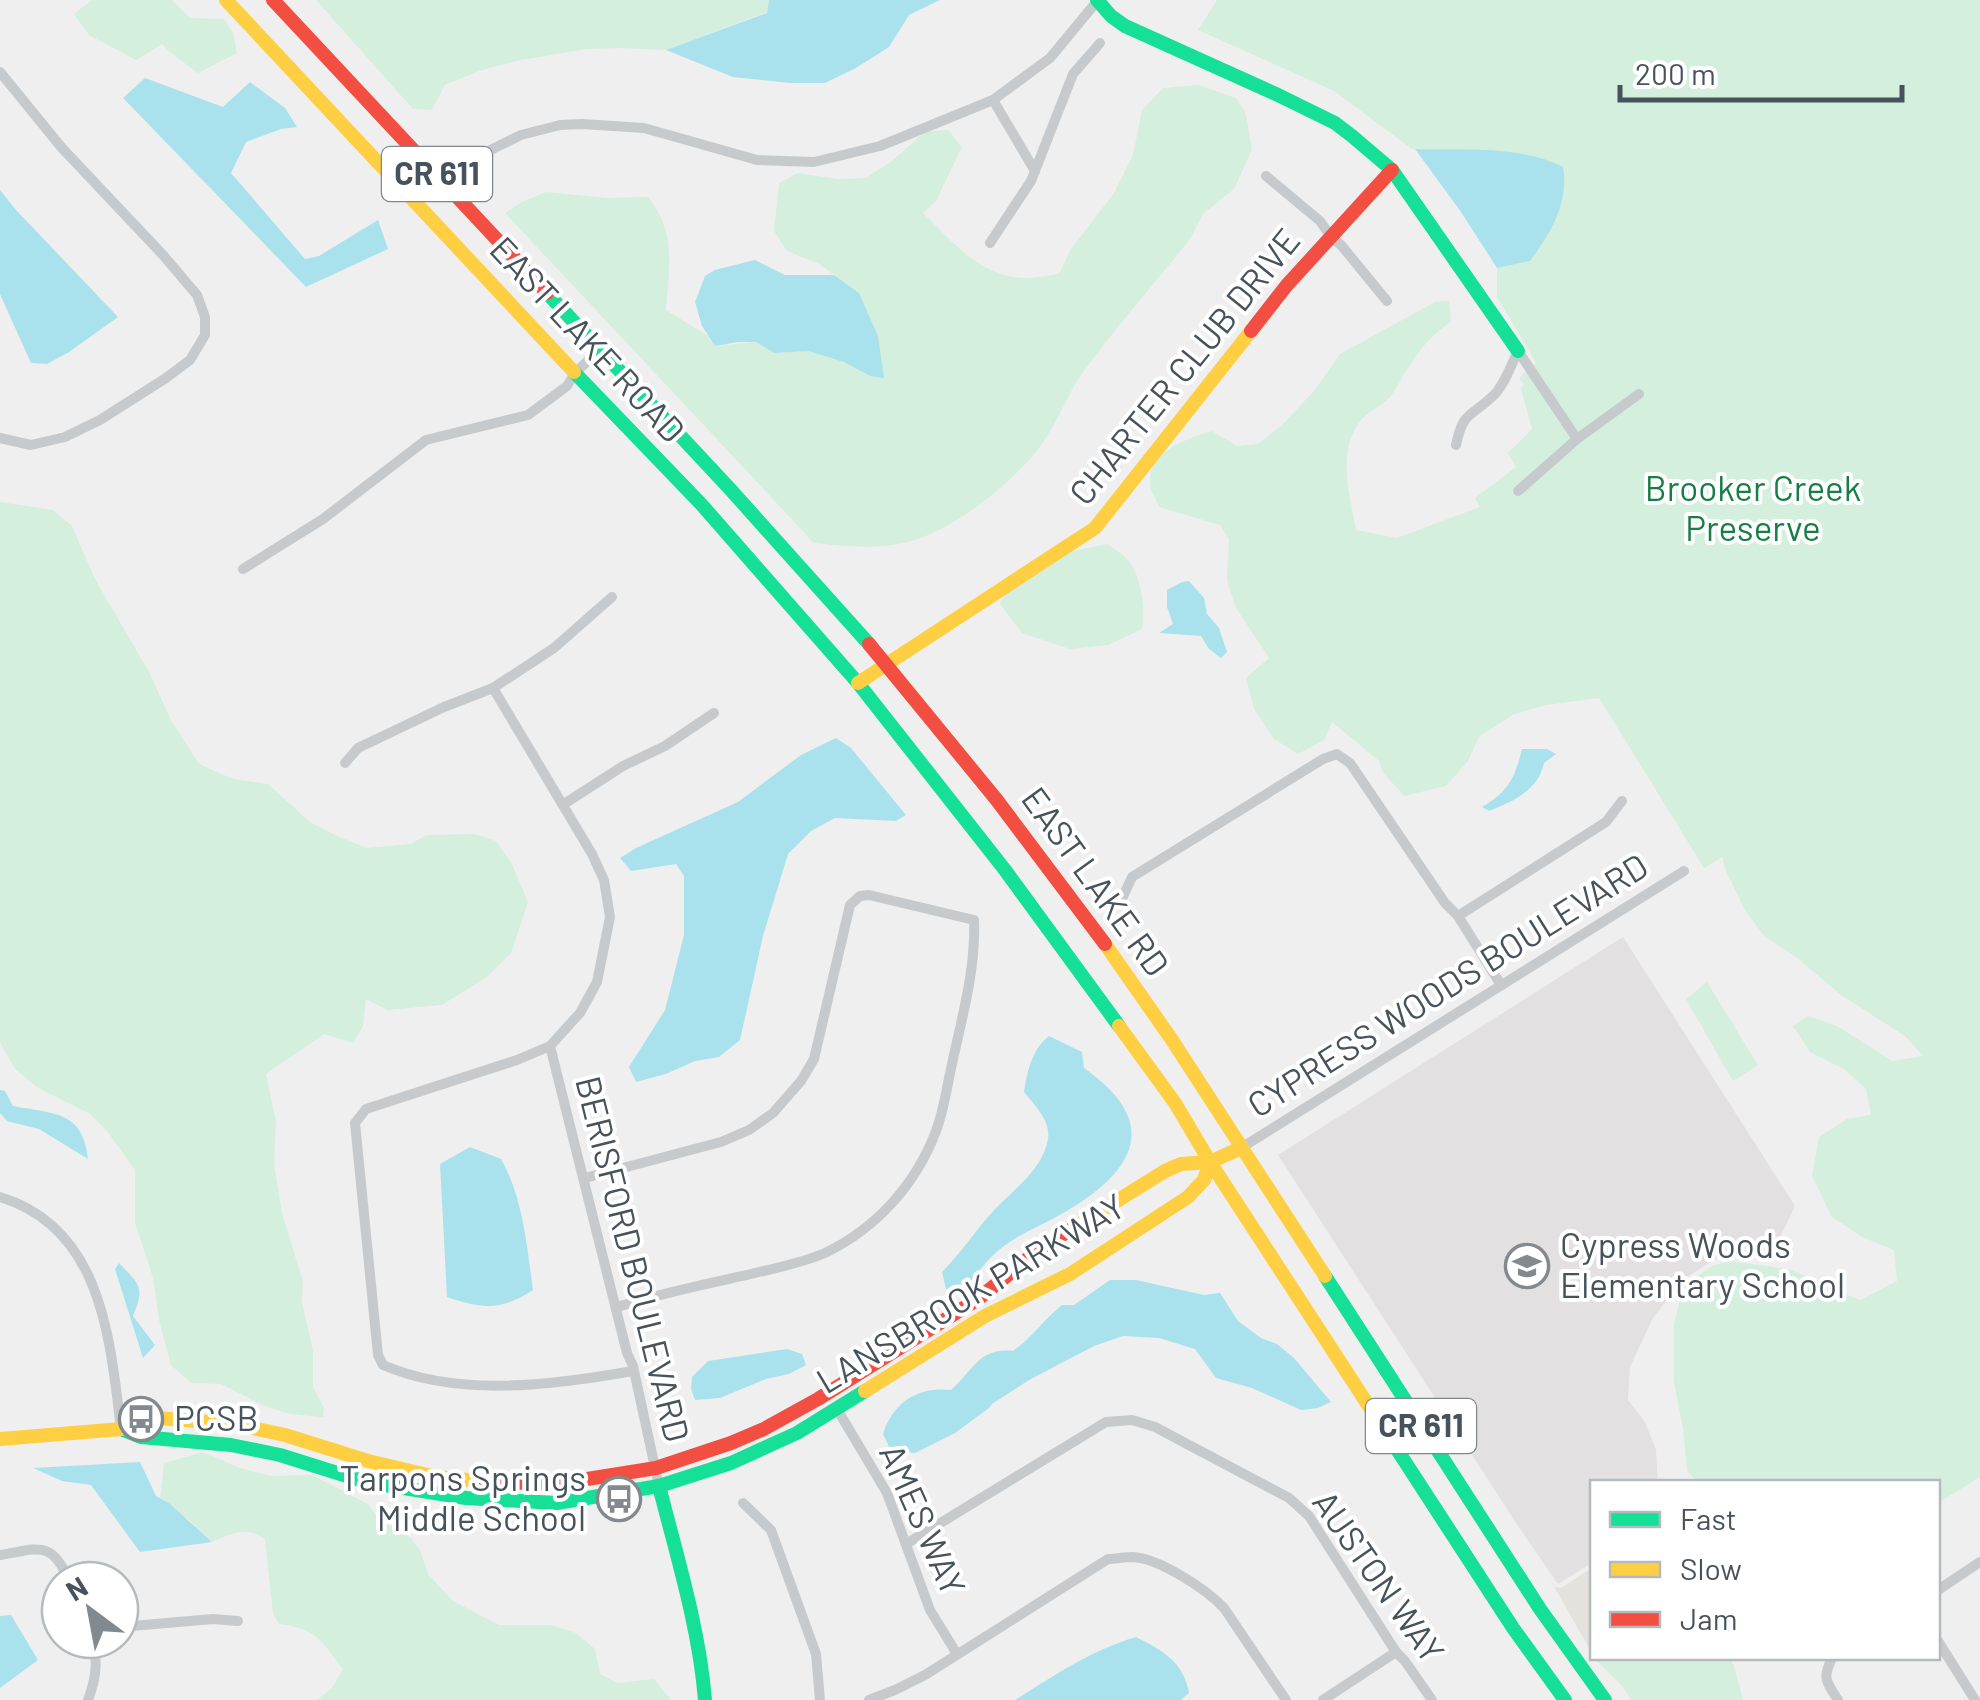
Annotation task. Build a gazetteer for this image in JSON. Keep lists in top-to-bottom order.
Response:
{
  "streets": {
    "main road": [
      "CR 611",
      "EAST LAKE ROAD",
      "CHARTER CLUB DRIVE",
      "EAST LAKE RD",
      "LANSBROOK PARKWAY"
    ],
    "street": [
      "CYPRESS WOODS BOULEVARD",
      "BERISFORD BOULEVARD",
      "AMES WAY",
      "AUSTON WAY"
    ]
  },
  "crossings": [
    ["CR 611", "EAST LAKE RD"],
    ["CR 611", "CYPRESS WOODS BOULEVARD"],
    ["CR 611", "LANSBROOK PARKWAY"],
    ["EAST LAKE ROAD", "CHARTER CLUB DRIVE"],
    ["EAST LAKE ROAD", "EAST LAKE RD"],
    ["CHARTER CLUB DRIVE", "EAST LAKE RD"],
    ["EAST LAKE RD", "CYPRESS WOODS BOULEVARD"],
    ["EAST LAKE RD", "LANSBROOK PARKWAY"],
    ["BERISFORD BOULEVARD", "LANSBROOK PARKWAY"],
    ["LANSBROOK PARKWAY", "AMES WAY"],
    ["AMES WAY", "AUSTON WAY"]
  ],
  "parks": ["Brooker Creek Preserve"],
  "places": {
    "school or university": ["Cypress Woods Elementary School"],
    "bus stop": ["PCSB", "Tarpons Springs Middle School"]
  },
  "legend": ["Fast", "Slow", "Jam"],
  "scale_bar": "200 m",
  "north": "top left"
}
